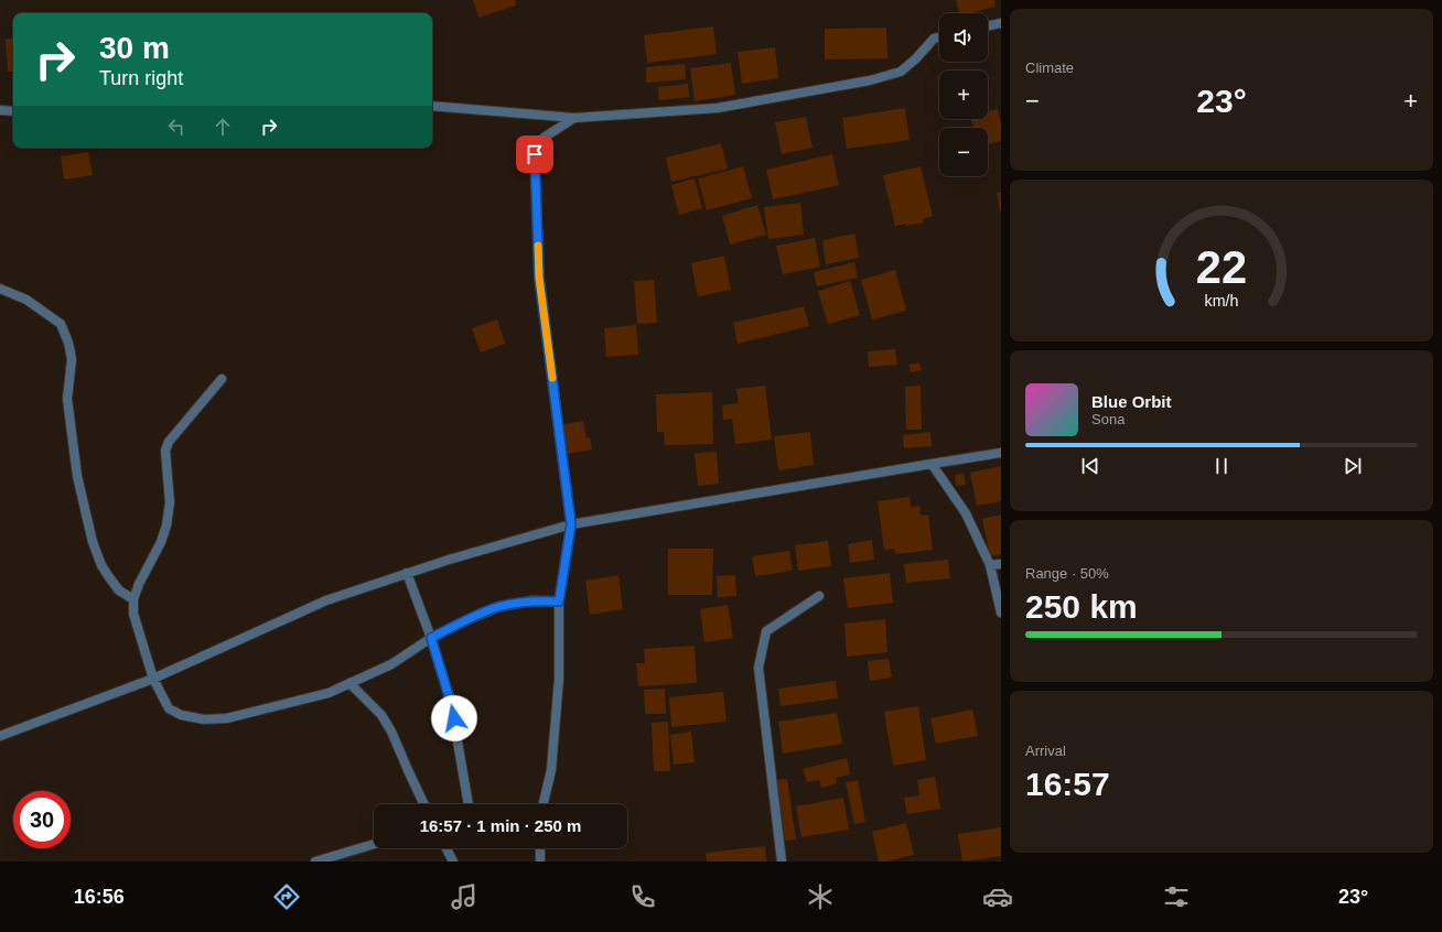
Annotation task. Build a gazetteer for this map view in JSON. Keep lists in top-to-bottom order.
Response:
{
  "page": {
    "tile": [
      "Climate",
      ["Range · 50%", "250 km"],
      ["Arrival", "16:57"]
    ],
    "map_buttons": ["+", "−"],
    "turn": ["30 m", "Turn right"],
    "heat": ["−", "23°", "+"],
    "song": ["Blue Orbit", "Sona"],
    "limit": "30",
    "trip": "16:57 · 1 min · 250 m",
    "tabs": ["16:56", "23°"],
    "gauge": ["22", "km/h"]
  }
}
